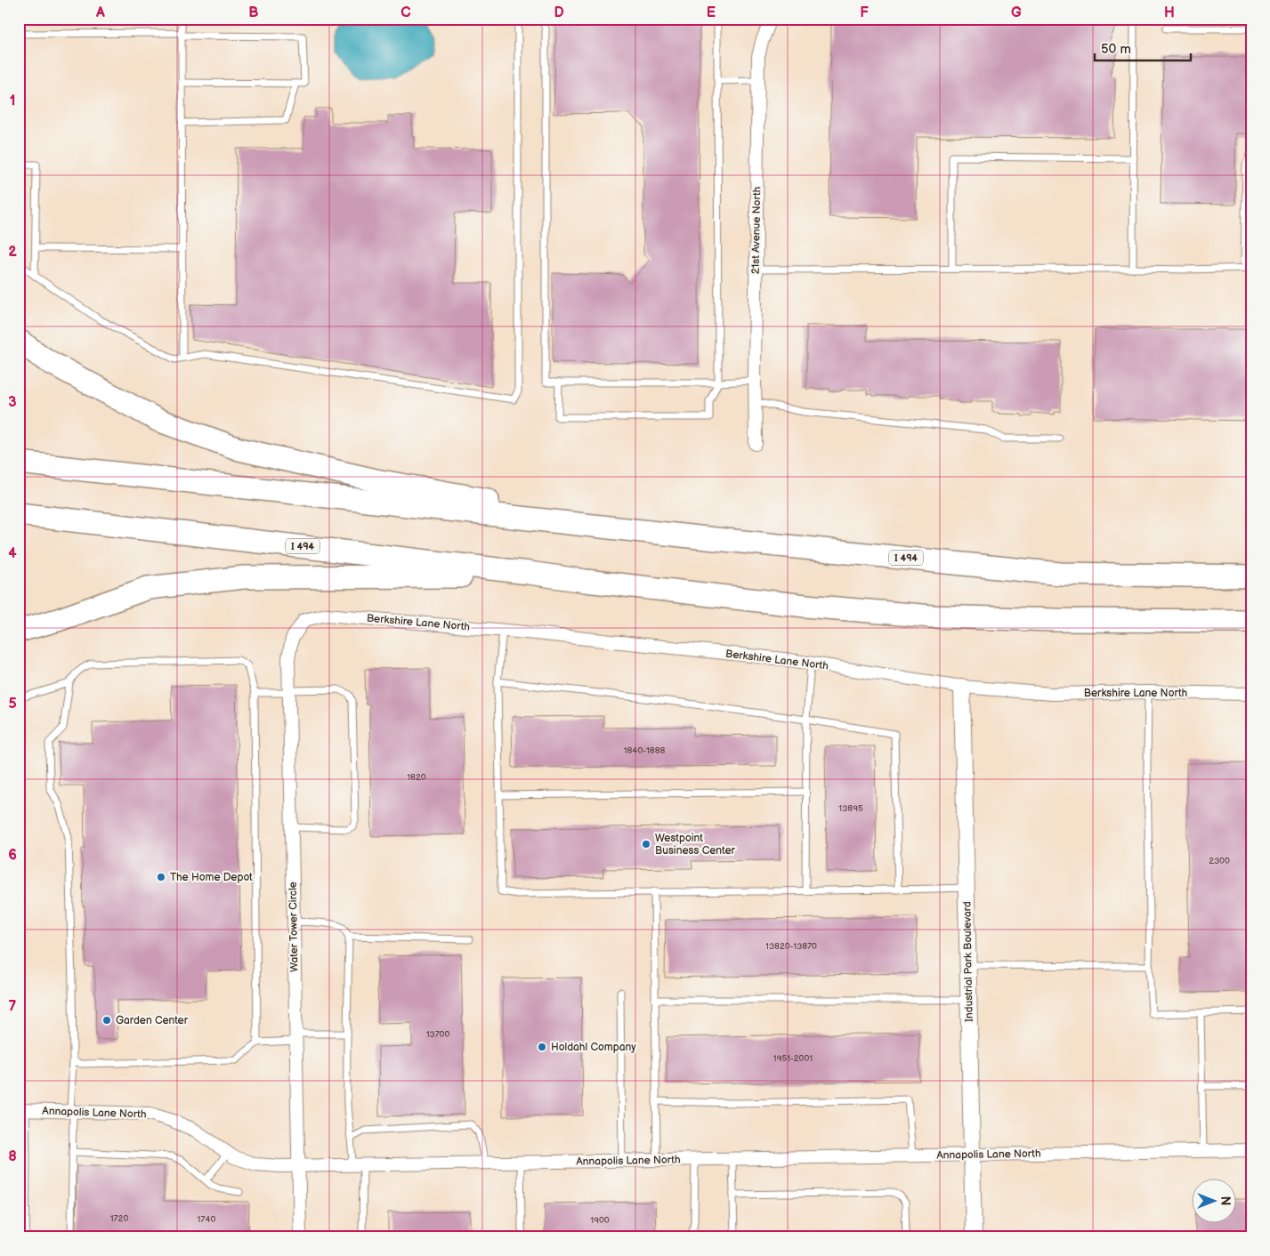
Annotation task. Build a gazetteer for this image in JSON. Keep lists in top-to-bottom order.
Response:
{
  "streets": {
    "highway": ["I 494"],
    "street": [
      "21st Avenue North",
      "Berkshire Lane North",
      "Water Tower Circle",
      "Industrial Park Boulevard",
      "Annapolis Lane North"
    ]
  },
  "crossings": [
    ["Berkshire Lane North", "Water Tower Circle"],
    ["Berkshire Lane North", "Industrial Park Boulevard"],
    ["Water Tower Circle", "Annapolis Lane North"],
    ["Industrial Park Boulevard", "Annapolis Lane North"]
  ],
  "places": [
    "Westpoint Business Center",
    "The Home Depot",
    "Garden Center",
    "Holdahl Company"
  ],
  "house_numbers": [
    "1840-1888",
    "1820",
    "13895",
    "2300",
    "13820-13870",
    "13700",
    "1951-2001",
    "1720",
    "1740",
    "1900"
  ],
  "scale_bar": "50 m",
  "north": "right",
  "grid": {
    "columns": [
      "A",
      "B",
      "C",
      "D",
      "E",
      "F",
      "G",
      "H"
    ],
    "rows": [
      "1",
      "2",
      "3",
      "4",
      "5",
      "6",
      "7",
      "8"
    ]
  }
}
